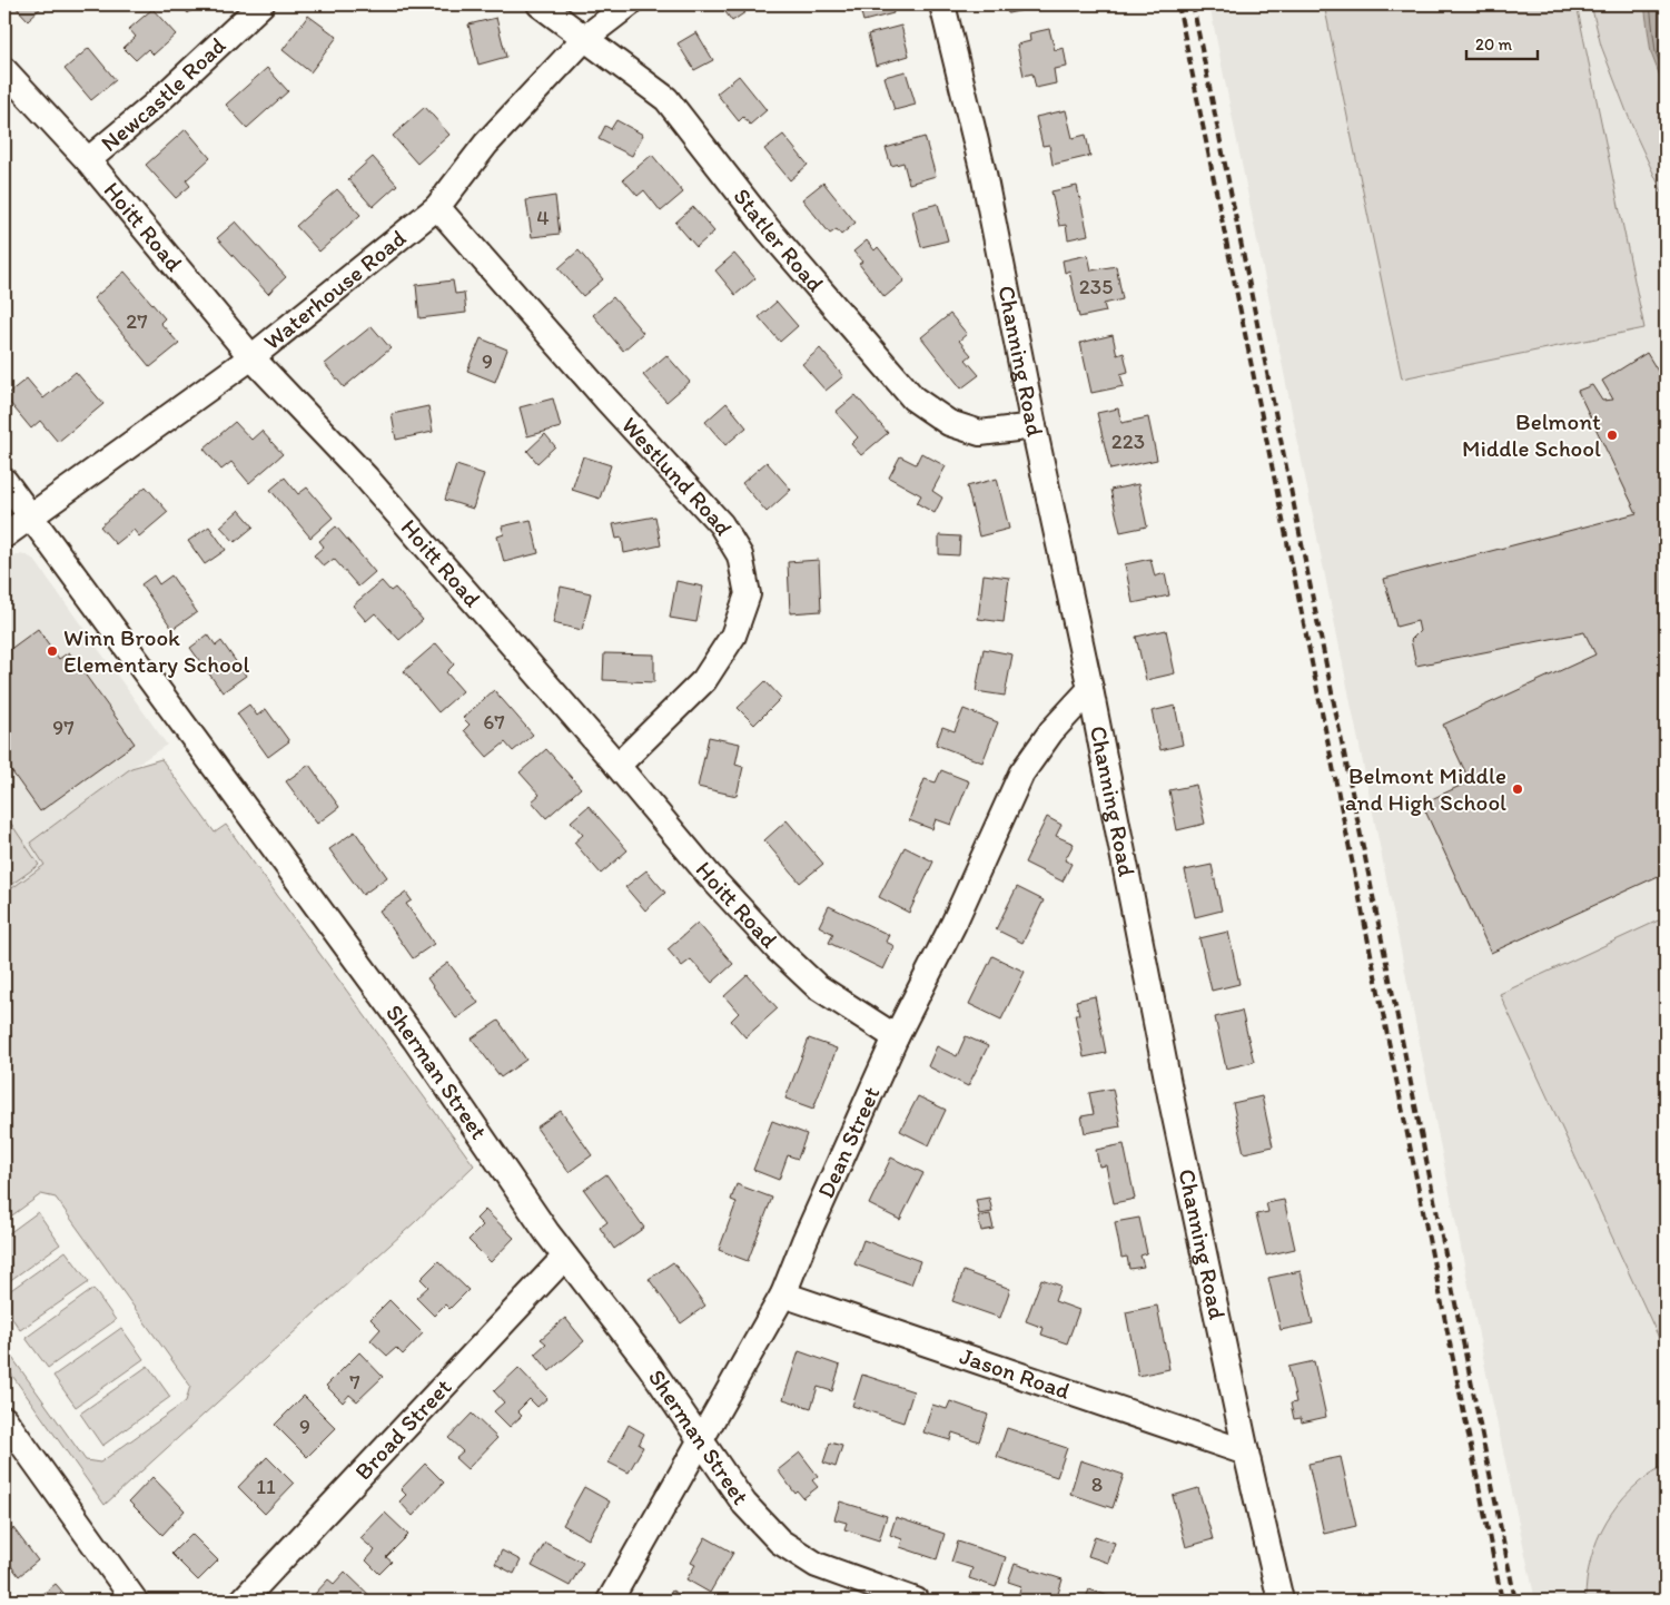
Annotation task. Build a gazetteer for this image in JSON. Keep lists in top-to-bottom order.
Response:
{
  "streets": {
    "street": [
      "Newcastle Road",
      "Hoitt Road",
      "Statler Road",
      "Waterhouse Road",
      "Channing Road",
      "Westlund Road",
      "Sherman Street",
      "Dean Street",
      "Jason Road",
      "Broad Street"
    ]
  },
  "crossings": [
    ["Newcastle Road", "Hoitt Road"],
    ["Hoitt Road", "Waterhouse Road"],
    ["Hoitt Road", "Westlund Road"],
    ["Hoitt Road", "Dean Street"],
    ["Statler Road", "Waterhouse Road"],
    ["Statler Road", "Channing Road"],
    ["Waterhouse Road", "Westlund Road"],
    ["Waterhouse Road", "Sherman Street"],
    ["Channing Road", "Dean Street"],
    ["Channing Road", "Jason Road"],
    ["Sherman Street", "Dean Street"],
    ["Sherman Street", "Broad Street"],
    ["Dean Street", "Jason Road"]
  ],
  "places": ["Belmont Middle School", "Winn Brook Elementary School", "Belmont Middle and High School"],
  "house_numbers": [
    "4",
    "235",
    "27",
    "9",
    "223",
    "67",
    "97",
    "7",
    "9",
    "8",
    "11"
  ],
  "scale_bar": "20 m"
}
